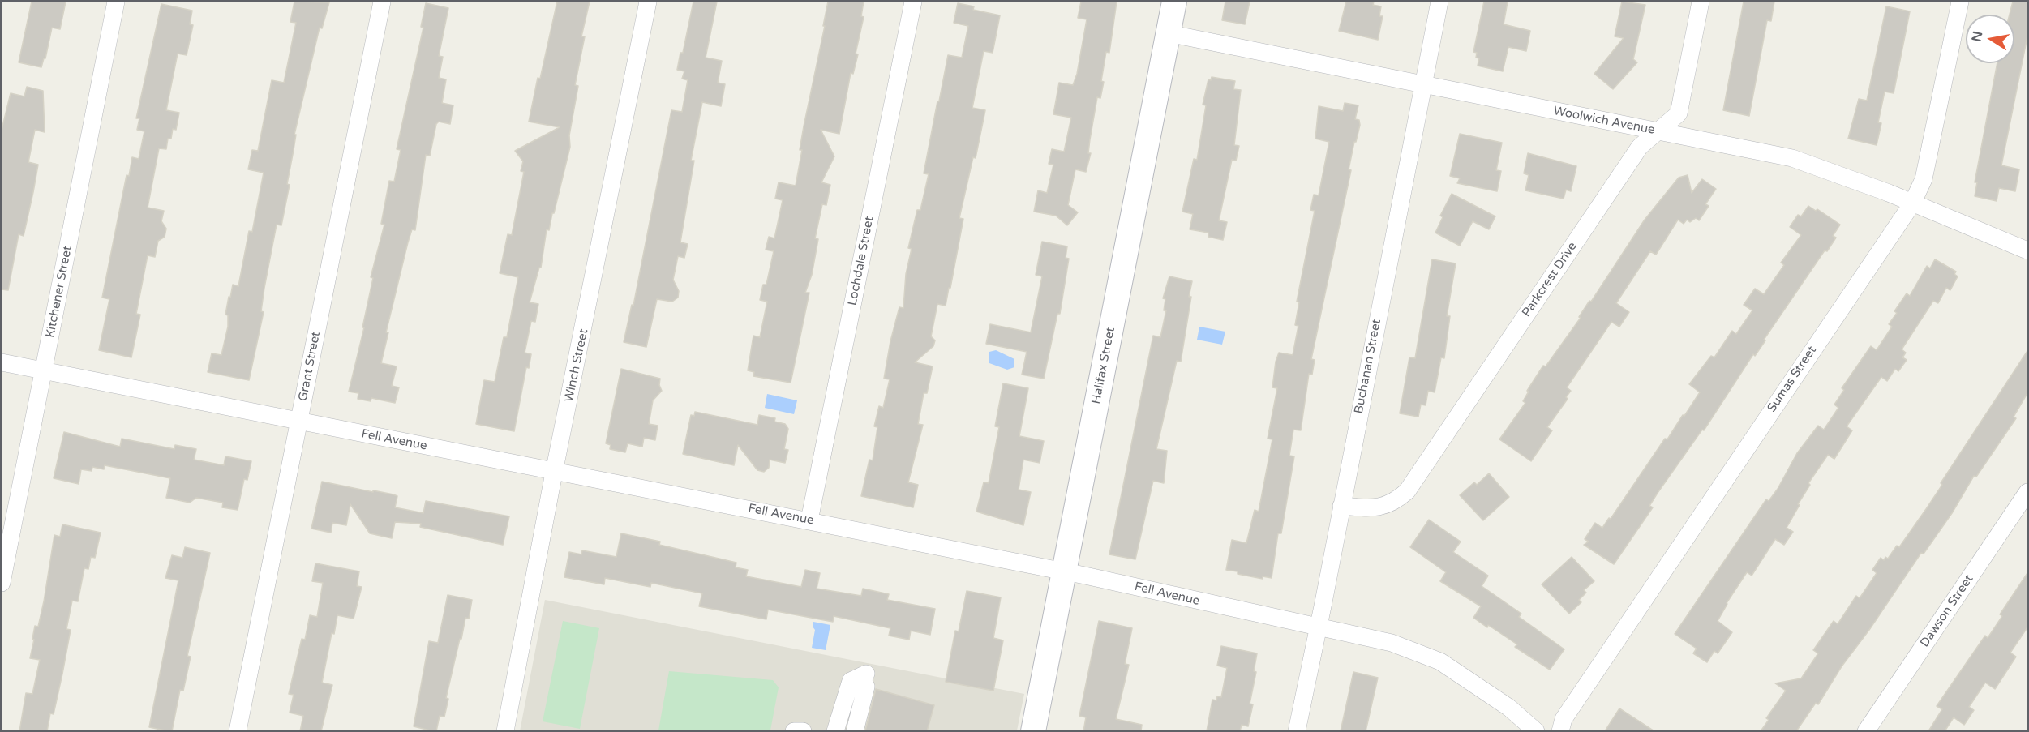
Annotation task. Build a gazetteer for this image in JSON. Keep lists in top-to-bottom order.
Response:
{
  "streets": {
    "street": [
      "Woolwich Avenue",
      "Lochdale Street",
      "Parkcrest Drive",
      "Kitchener Street",
      "Winch Street",
      "Halifax Street",
      "Grant Street",
      "Buchanan Street",
      "Sumas Street",
      "Fell Avenue",
      "Dawson Street"
    ]
  },
  "crossings": [
    ["Woolwich Avenue", "Parkcrest Drive"],
    ["Woolwich Avenue", "Halifax Street"],
    ["Woolwich Avenue", "Buchanan Street"],
    ["Woolwich Avenue", "Sumas Street"],
    ["Lochdale Street", "Fell Avenue"],
    ["Parkcrest Drive", "Buchanan Street"],
    ["Kitchener Street", "Fell Avenue"],
    ["Winch Street", "Fell Avenue"],
    ["Halifax Street", "Fell Avenue"],
    ["Grant Street", "Fell Avenue"],
    ["Buchanan Street", "Fell Avenue"]
  ],
  "north": "left"
}
